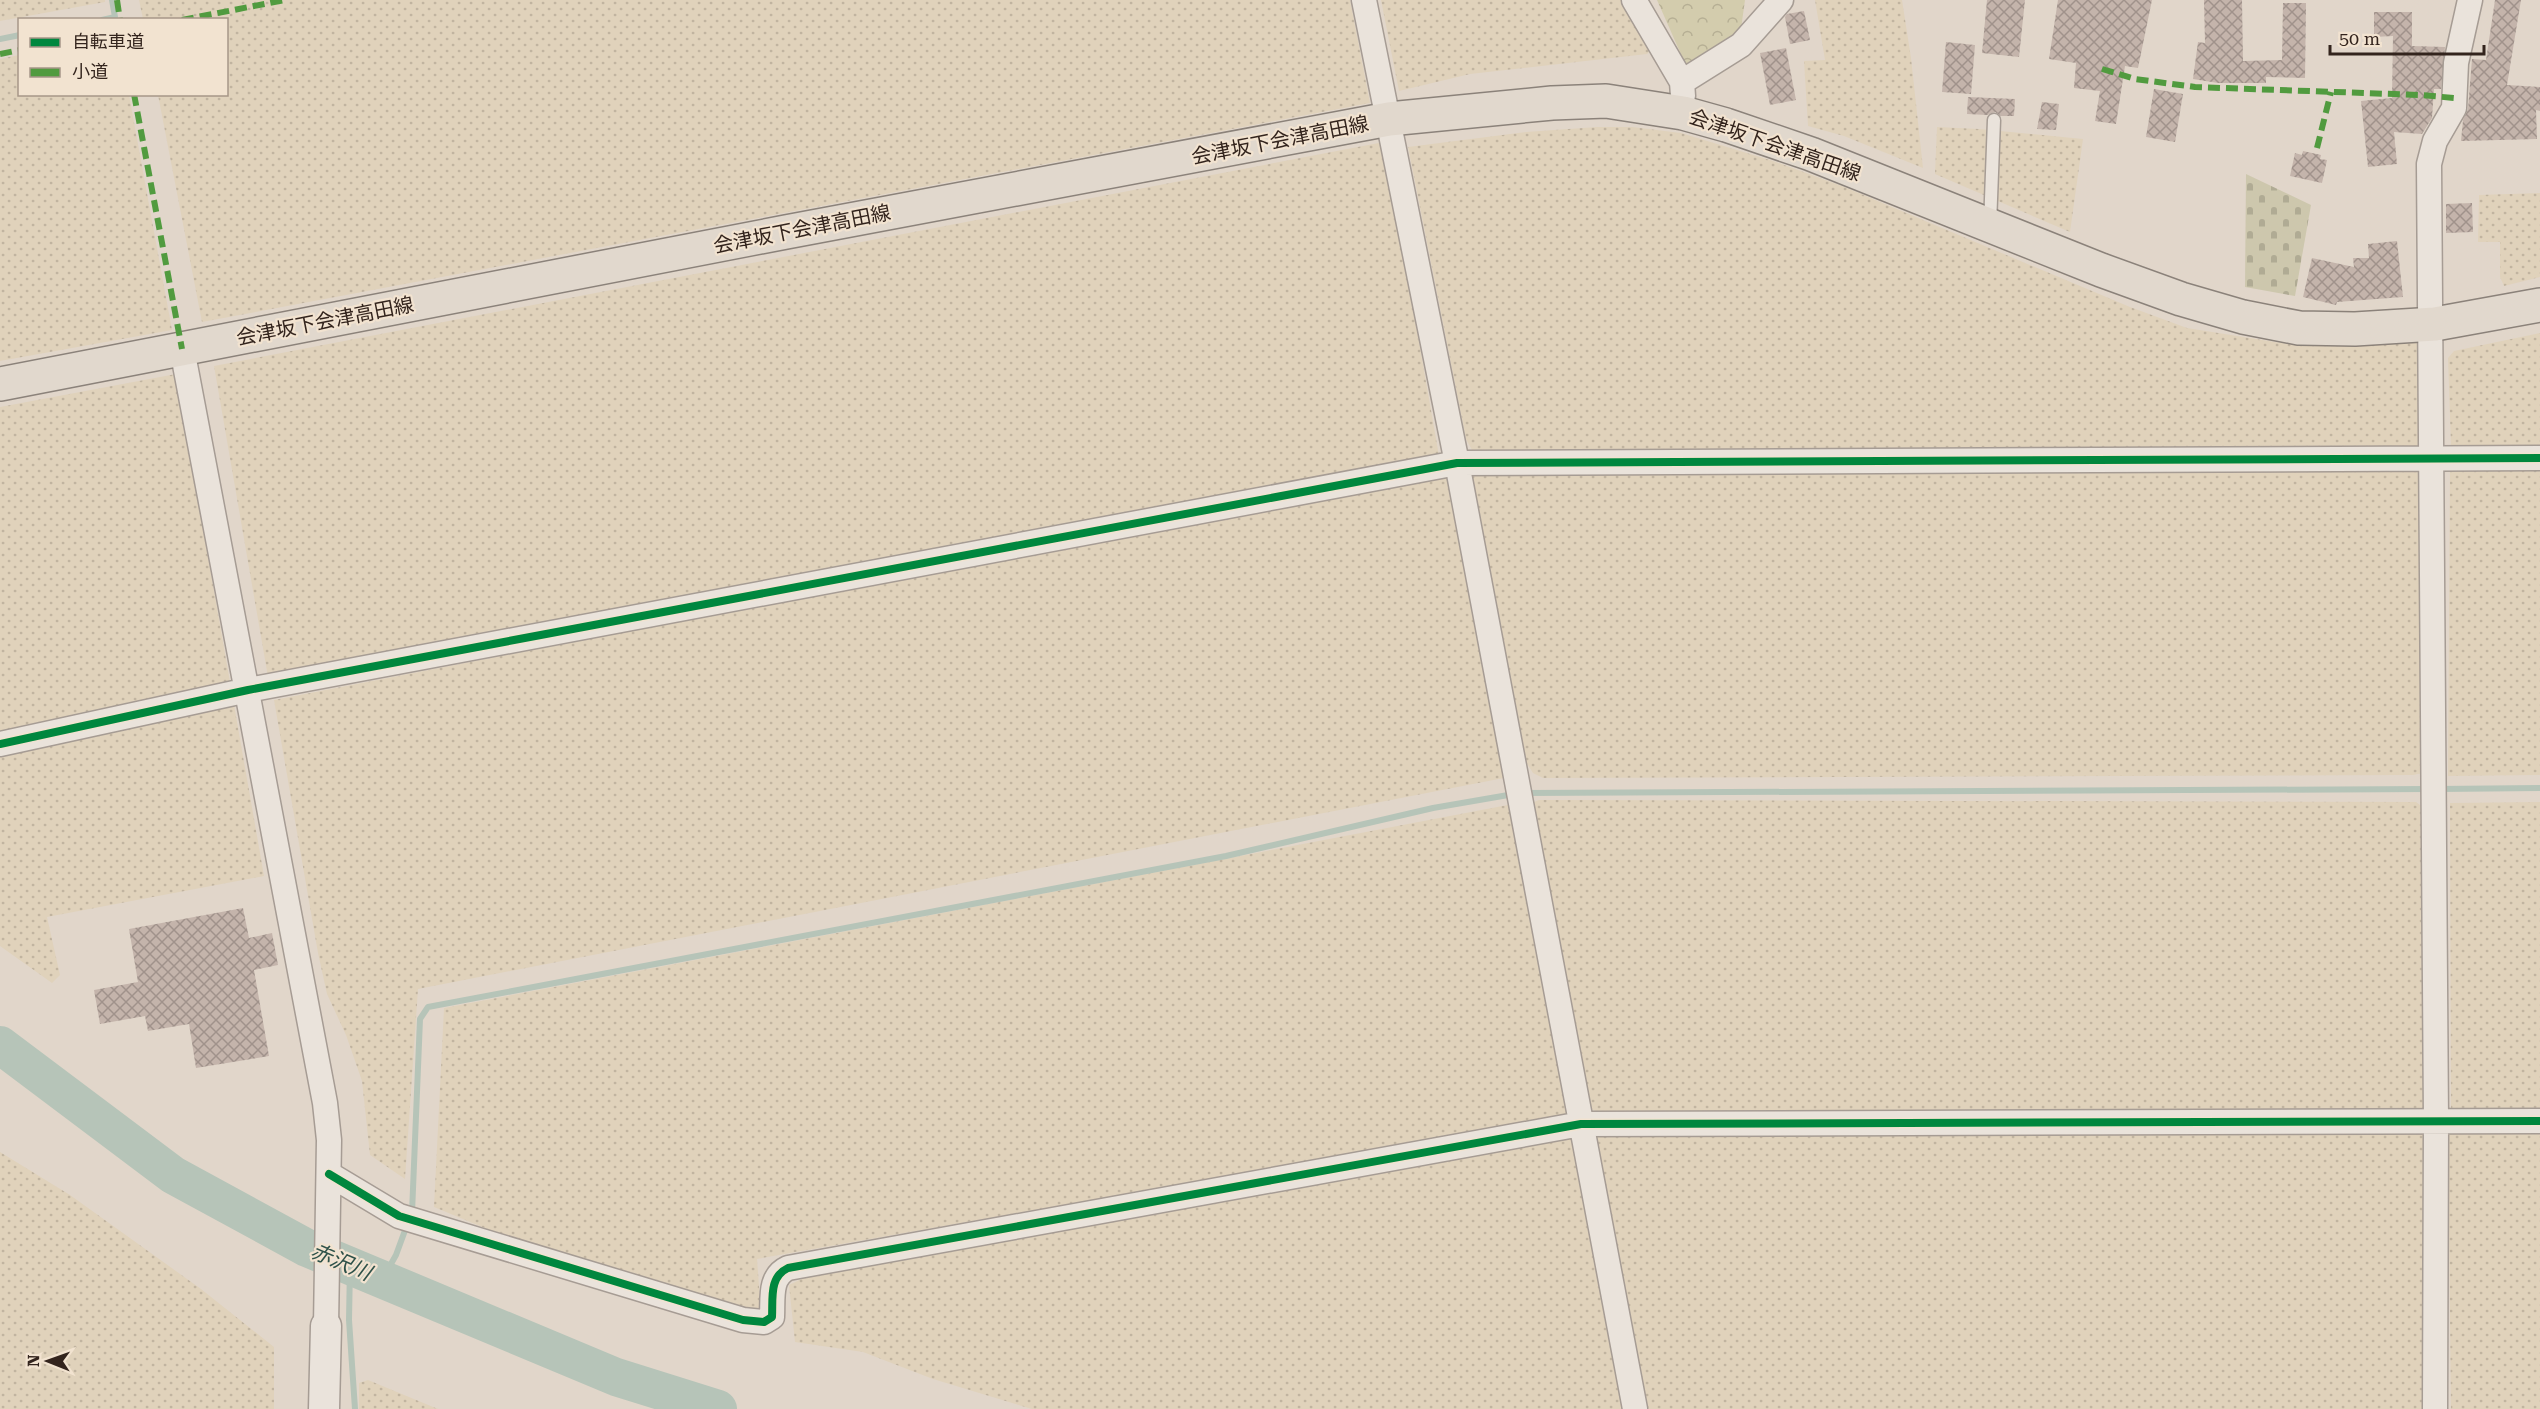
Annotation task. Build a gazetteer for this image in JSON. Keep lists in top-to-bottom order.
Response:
{
  "streets": {
    "main road": ["会津坂下会津高田線"]
  },
  "water": ["赤沢川"],
  "legend": ["自転車道", "小道"],
  "scale_bar": "50 m",
  "north": "left"
}
